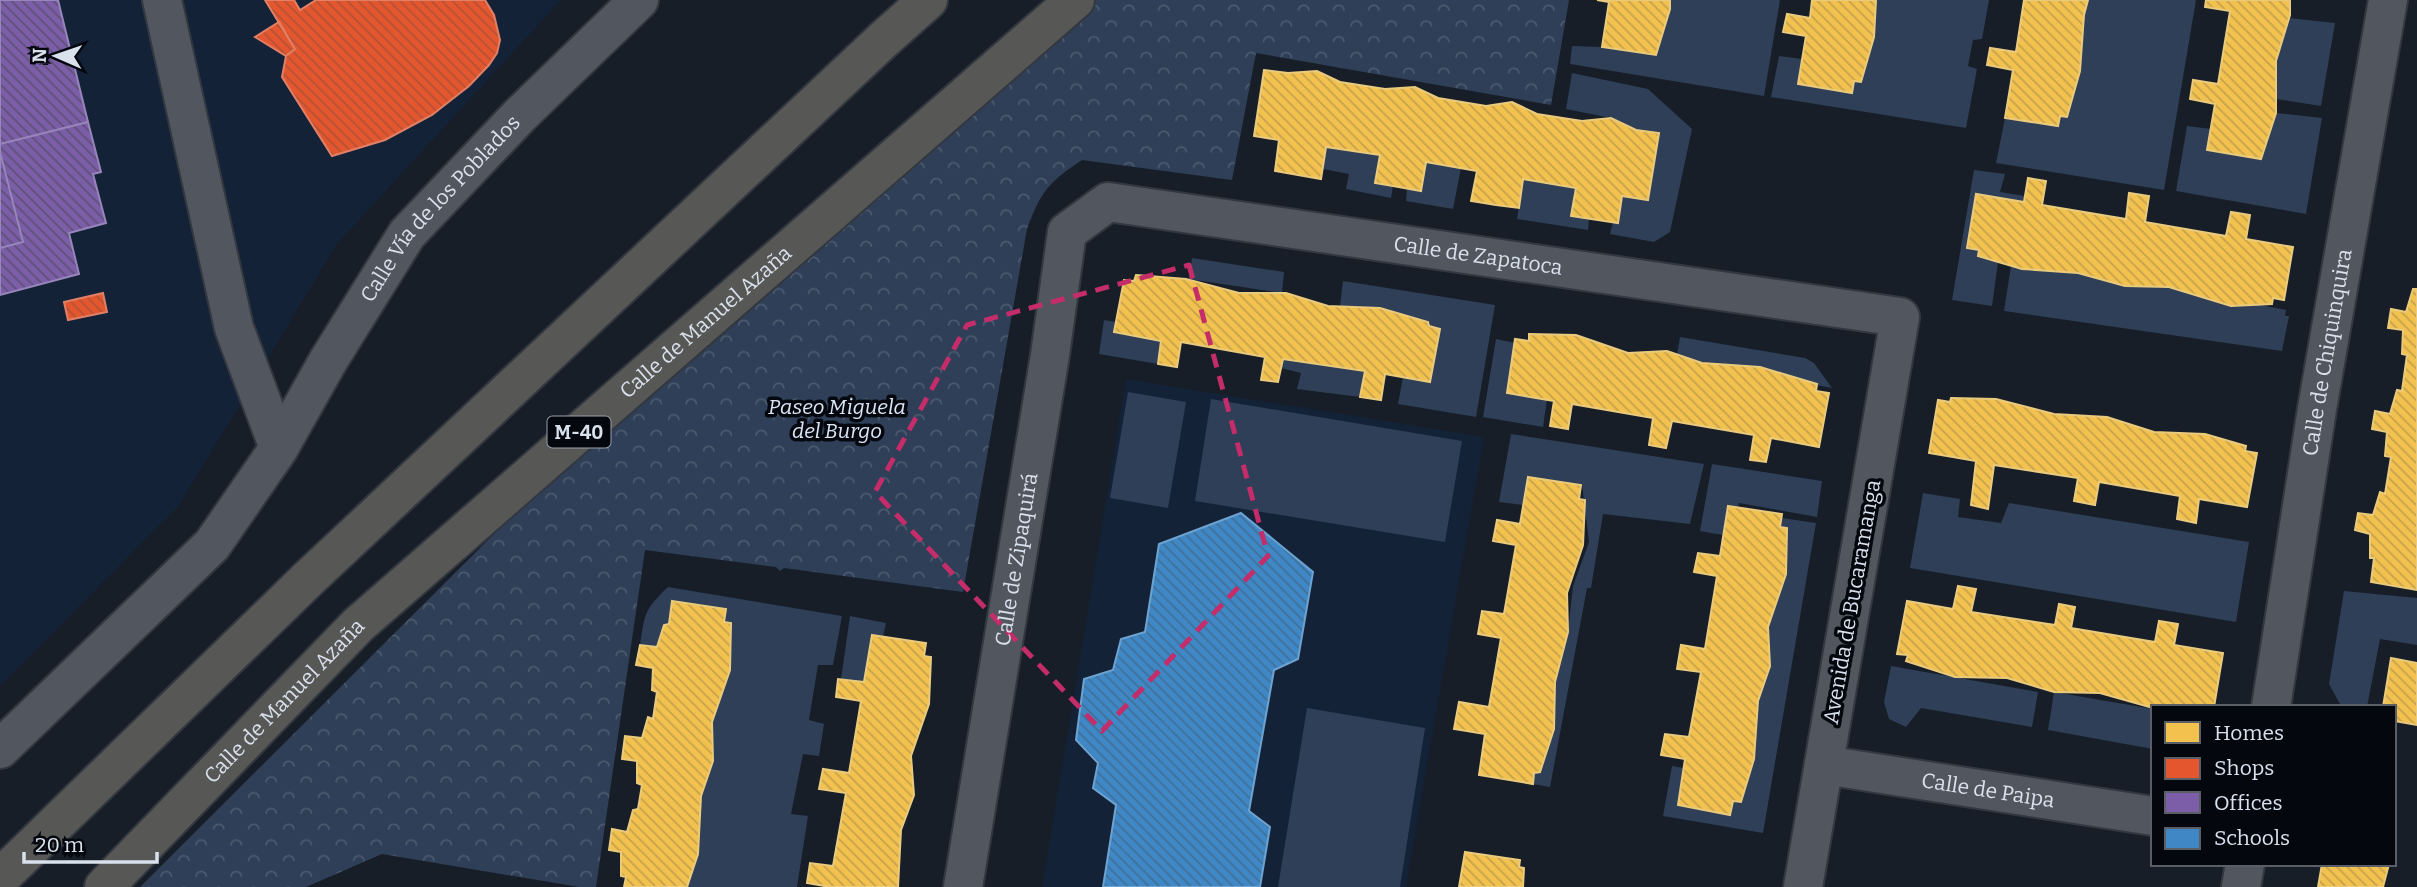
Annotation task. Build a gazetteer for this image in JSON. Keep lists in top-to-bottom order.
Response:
{
  "streets": {
    "highway": ["Calle de Manuel Azaña", "M-40"],
    "street": [
      "Calle Vía de los Poblados",
      "Calle de Zapatoca",
      "Calle de Chiquinquira",
      "Calle de Zipaquirá",
      "Avenida de Bucaramanga",
      "Calle de Paipa"
    ]
  },
  "crossings": [
    ["Calle de Zapatoca", "Calle de Zipaquirá"],
    ["Calle de Zapatoca", "Avenida de Bucaramanga"],
    ["Avenida de Bucaramanga", "Calle de Paipa"]
  ],
  "parks": ["Paseo Miguela del Burgo"],
  "legend": [
    "Homes",
    "Shops",
    "Offices",
    "Schools"
  ],
  "scale_bar": "20 m",
  "north": "left"
}
